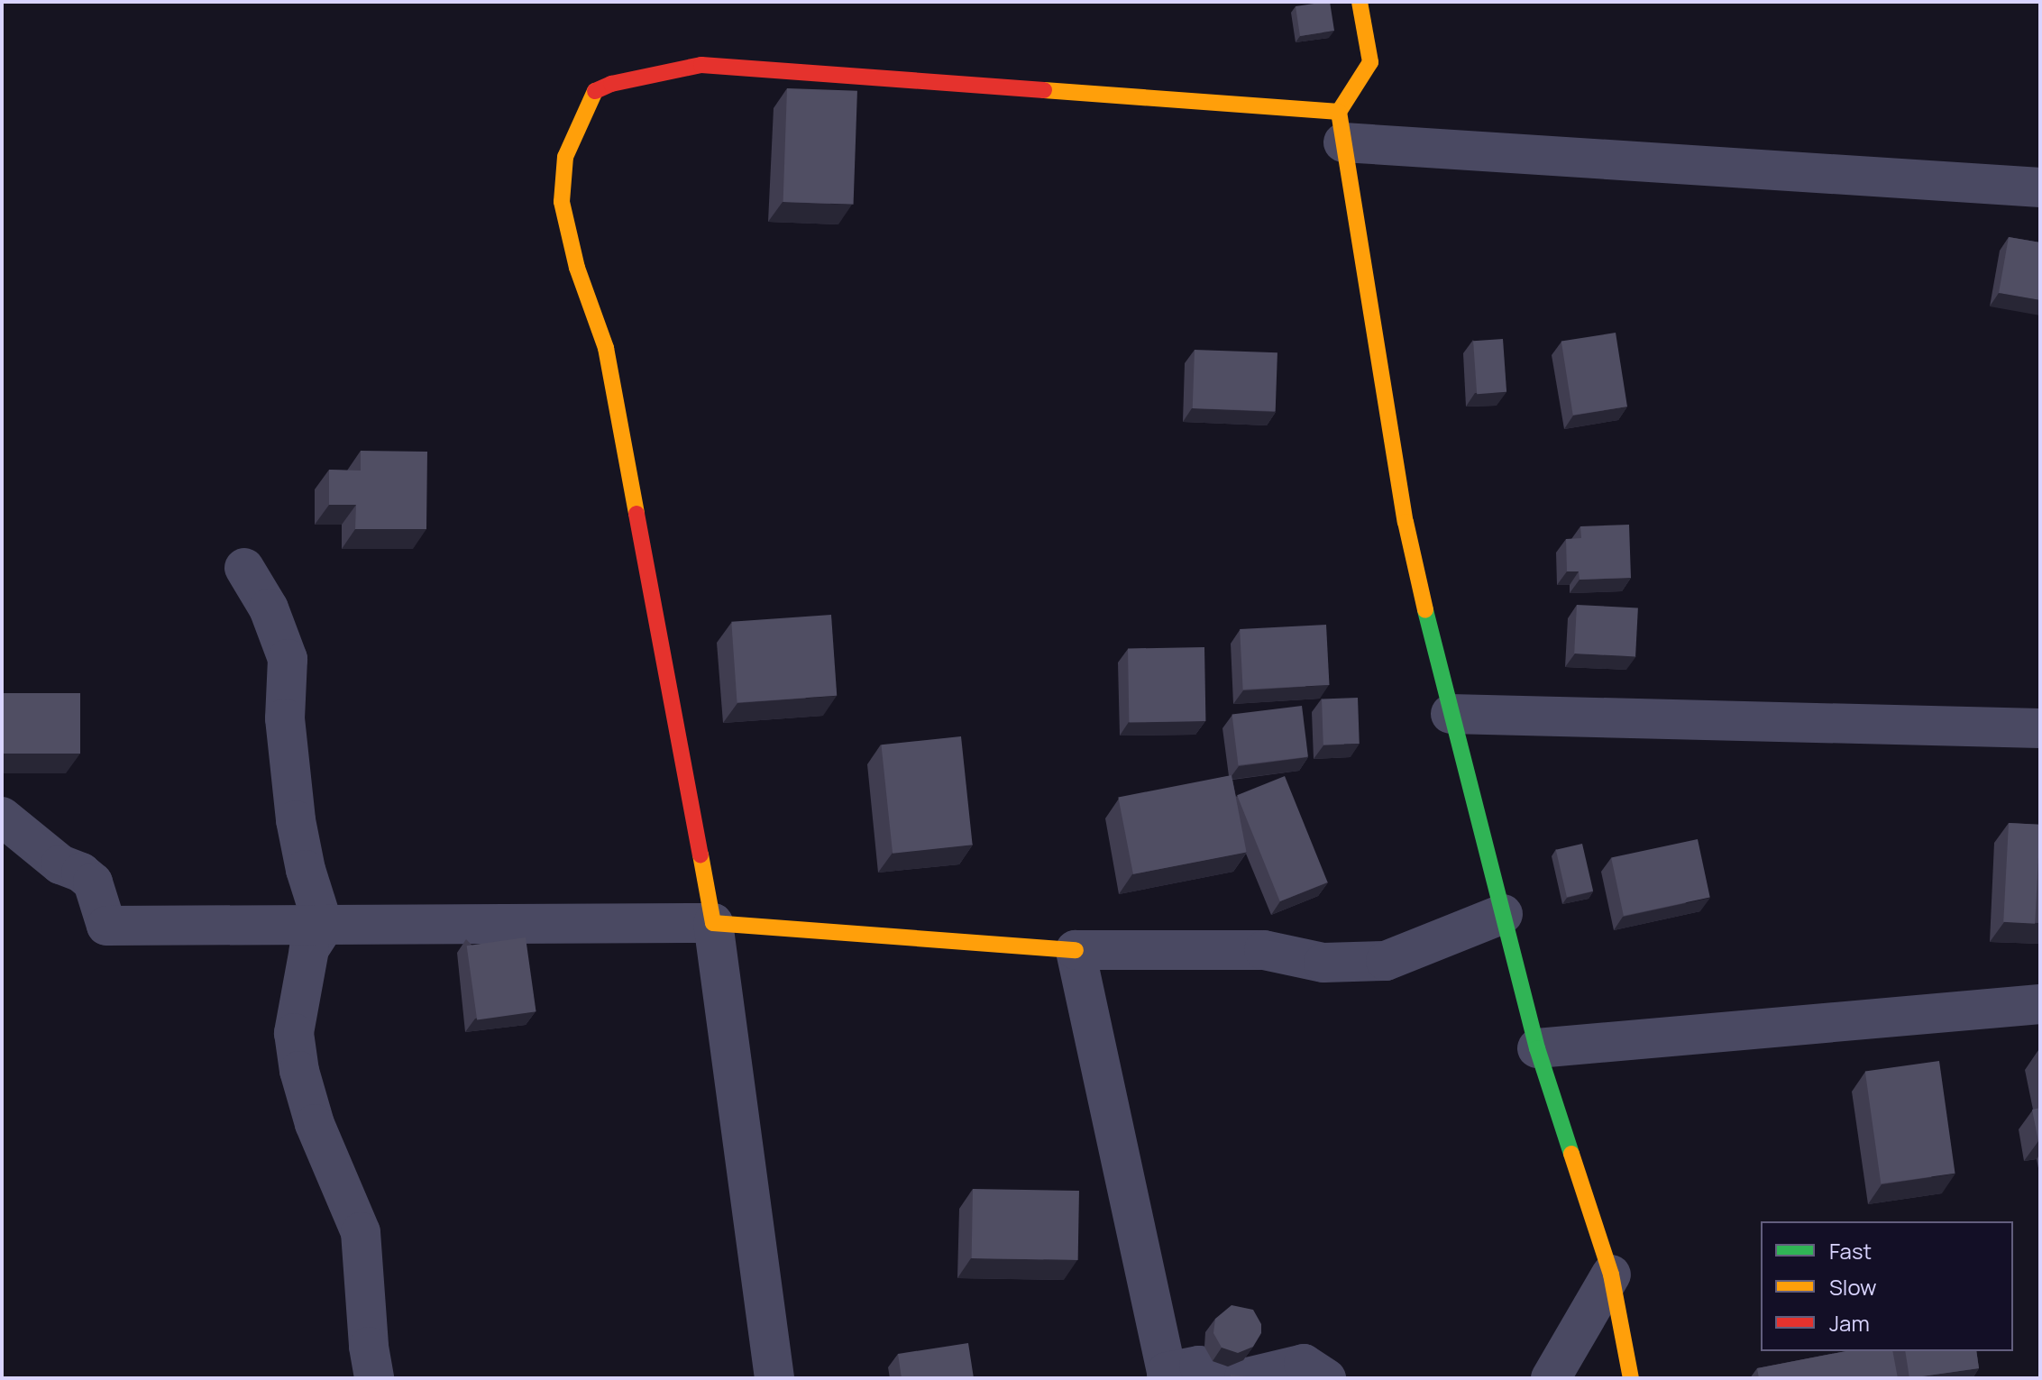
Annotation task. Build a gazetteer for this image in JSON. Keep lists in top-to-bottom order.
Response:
{
  "legend": ["Fast", "Slow", "Jam"]
}
